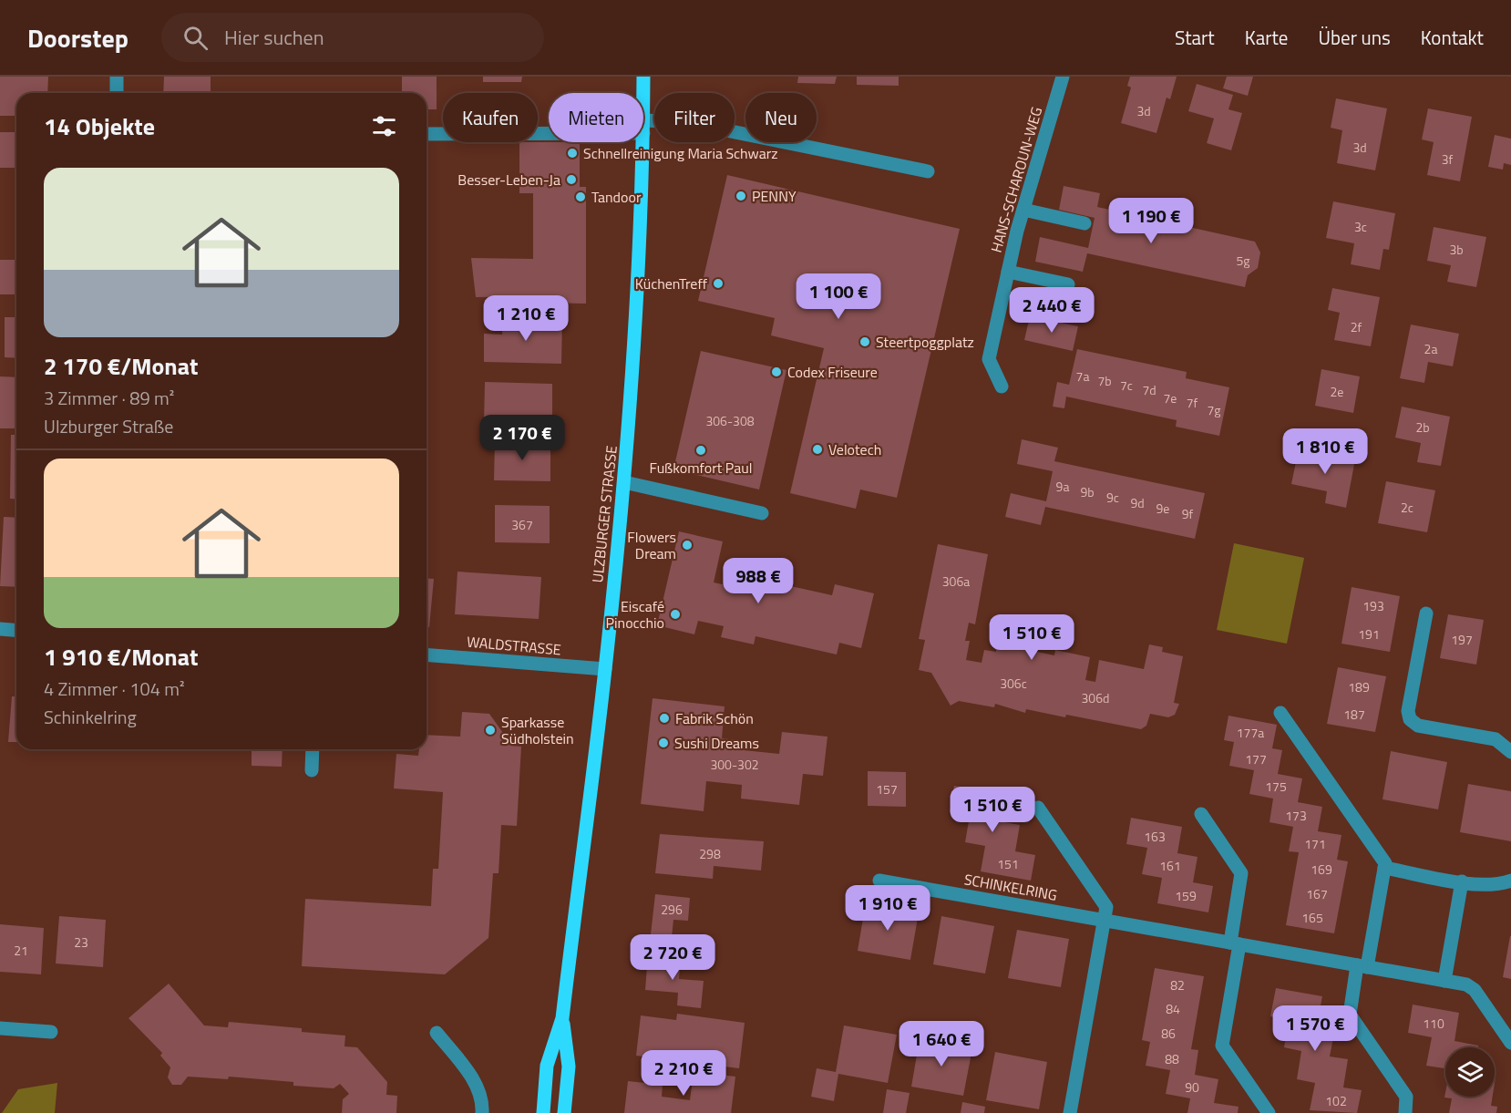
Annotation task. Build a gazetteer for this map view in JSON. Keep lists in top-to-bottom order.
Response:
{
  "streets": {
    "main road": ["ULZBURGER STRASSE"],
    "street": ["HANS-SCHAROUN-WEG", "WALDSTRASSE", "SCHINKELRING"]
  },
  "crossings": [
    ["ULZBURGER STRASSE", "WALDSTRASSE"]
  ],
  "places": [
    "Schnellreinigung Maria Schwarz",
    "Besser-Leben-Ja",
    "PENNY",
    "Tandoor",
    "KüchenTreff",
    "Steertpoggplatz",
    "Codex Friseure",
    "Velotech",
    "Fußkomfort Paul",
    "Flowers Dream",
    "Eiscafé Pinocchio",
    "Fabrik Schön",
    "Sparkasse Südholstein",
    "Sushi Dreams"
  ],
  "house_numbers": [
    "3d",
    "3d",
    "3f",
    "3c",
    "3b",
    "5g",
    "2f",
    "2a",
    "7a",
    "7b",
    "7c",
    "7d",
    "2e",
    "7e",
    "7f",
    "7g",
    "306-308",
    "2b",
    "9a",
    "9b",
    "9c",
    "9d",
    "2c",
    "9e",
    "9f",
    "367",
    "306a",
    "193",
    "191",
    "197",
    "306c",
    "189",
    "306d",
    "187",
    "177a",
    "177",
    "300-302",
    "175",
    "157",
    "173",
    "163",
    "171",
    "298",
    "151",
    "161",
    "169",
    "167",
    "159",
    "296",
    "165",
    "23",
    "21",
    "82",
    "84",
    "110",
    "86",
    "88",
    "90",
    "102"
  ],
  "page": {
    "header": "Doorstep",
    "search": "Hier suchen",
    "nav": [
      "Start",
      "Karte",
      "Über uns",
      "Kontakt"
    ],
    "chip": [
      "Kaufen",
      "Mieten",
      "Filter",
      "Neu"
    ],
    "heading": "14 Objekte",
    "list": [
      {
        "name": "2 170 €/Monat",
        "note": "3 Zimmer · 89 m² · Ulzburger Straße"
      },
      {
        "name": "1 910 €/Monat",
        "note": "4 Zimmer · 104 m² · Schinkelring"
      }
    ],
    "price": [
      "1 190 €",
      "1 100 €",
      "2 440 €",
      "1 210 €",
      "2 170 €",
      "1 810 €",
      "988 €",
      "1 510 €",
      "1 510 €",
      "1 910 €",
      "2 720 €",
      "1 570 €",
      "1 640 €",
      "2 210 €"
    ]
  }
}
